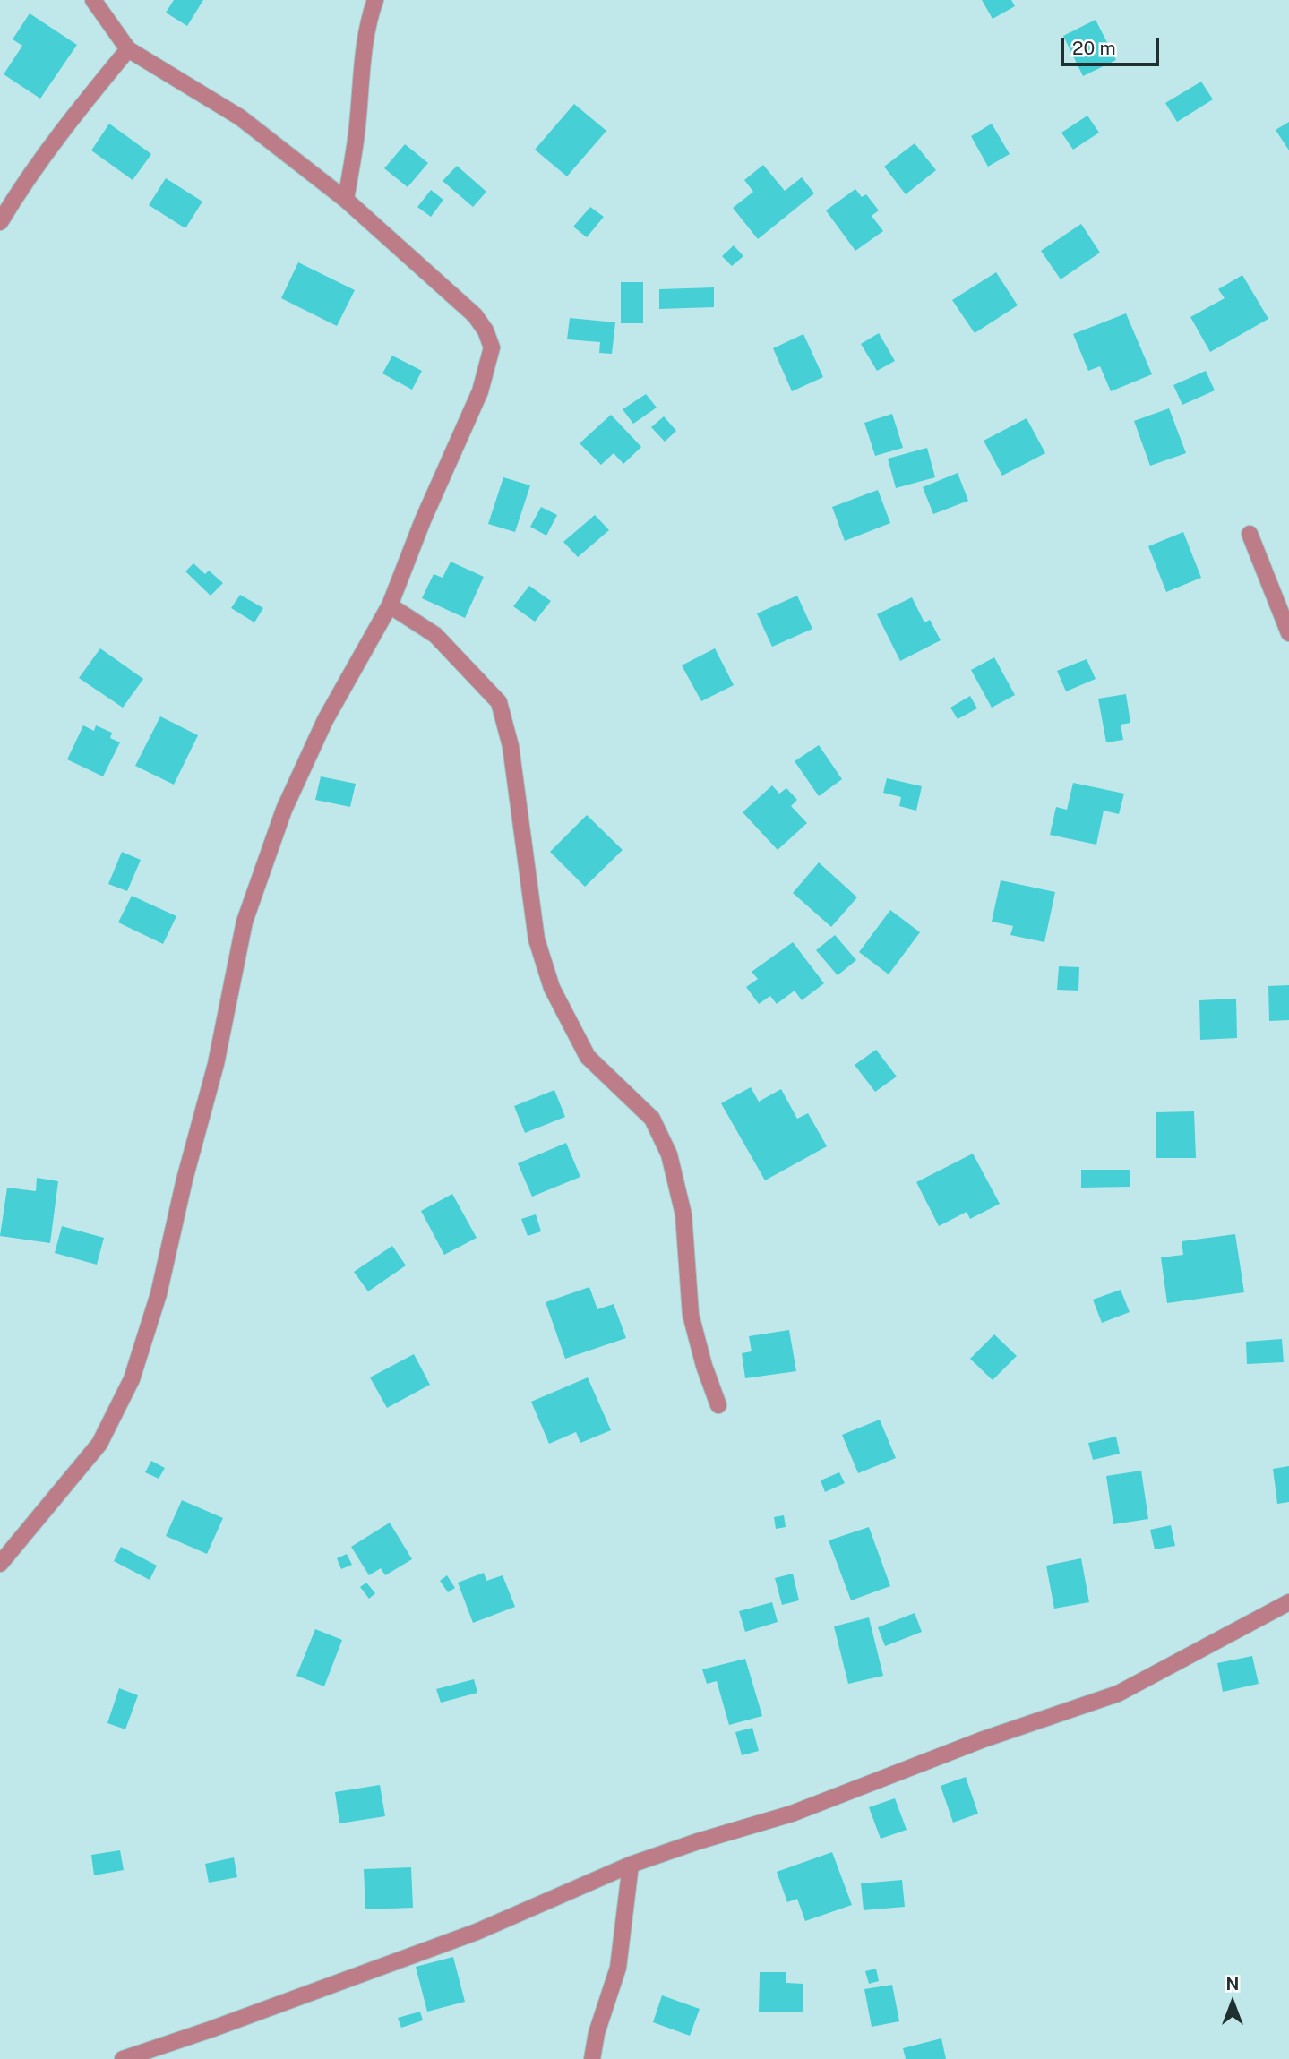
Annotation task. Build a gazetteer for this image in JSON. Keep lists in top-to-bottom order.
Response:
{
  "scale_bar": "20 m",
  "north": "top"
}
